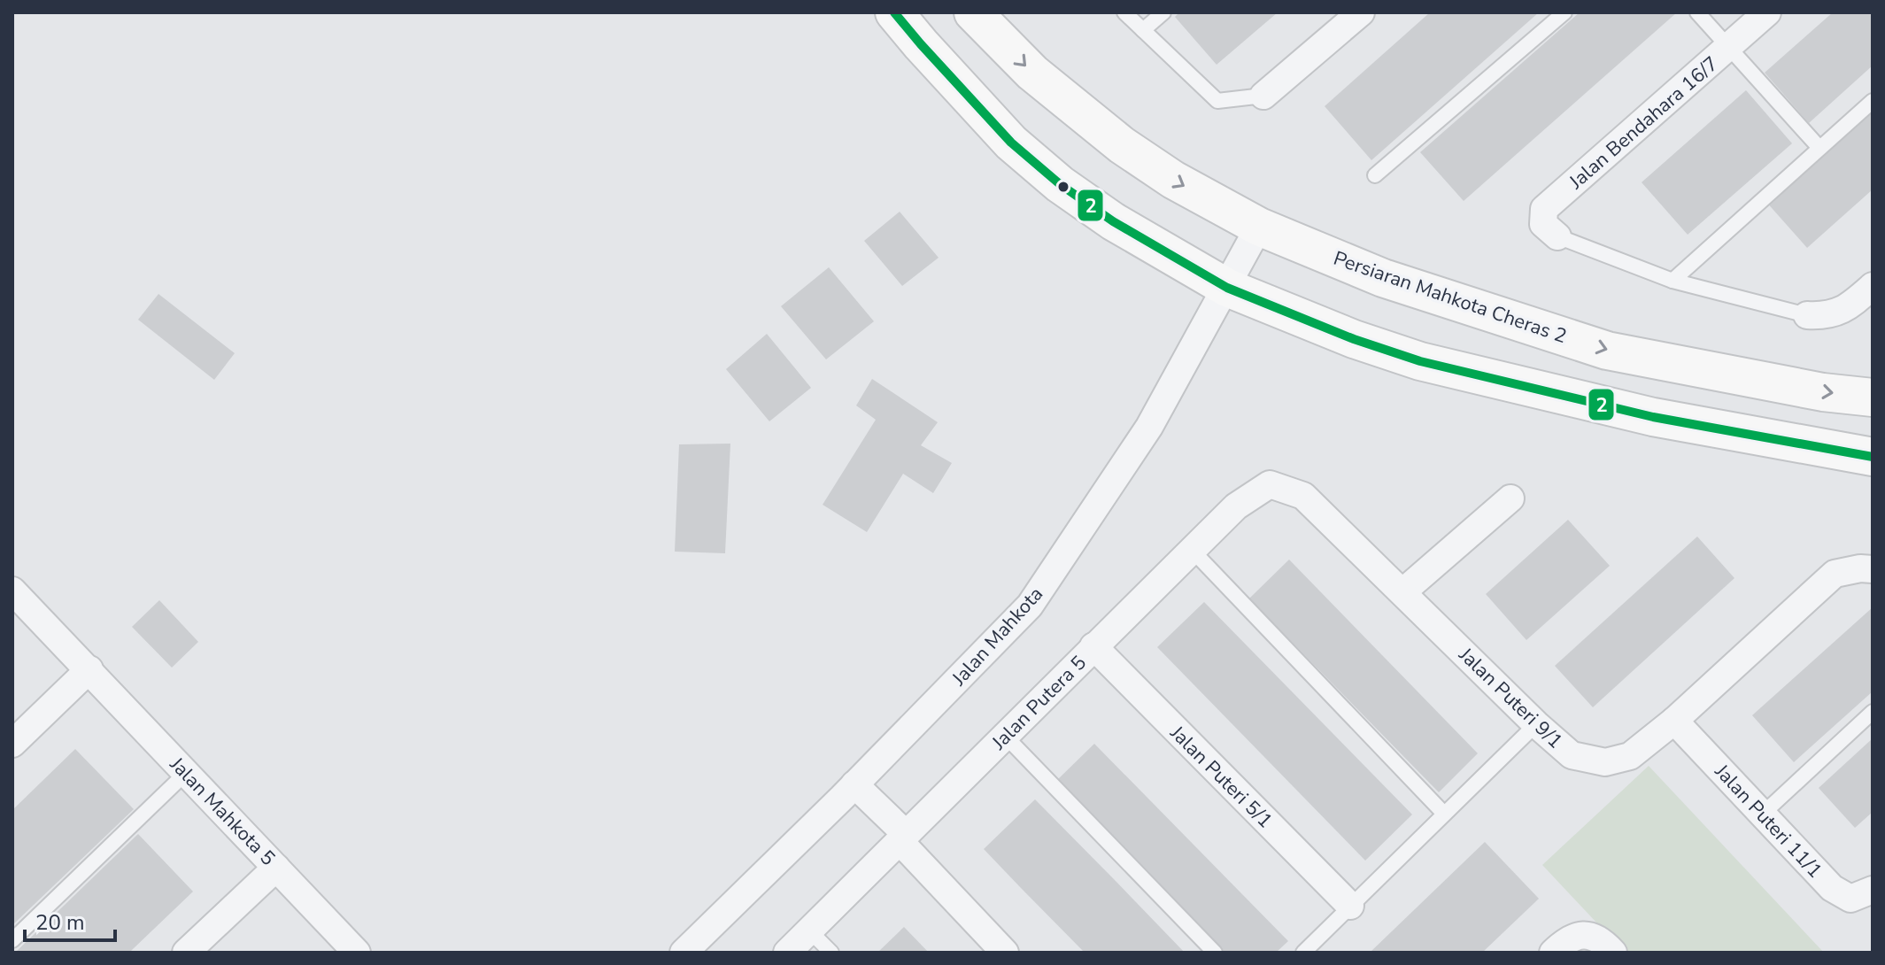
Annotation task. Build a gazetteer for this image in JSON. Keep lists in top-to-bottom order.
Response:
{
  "streets": {
    "street": [
      "Jalan Bendahara 16/7",
      "Persiaran Mahkota Cheras 2",
      "Jalan Mahkota",
      "Jalan Puteri 9/1",
      "Jalan Putera 5",
      "Jalan Puteri 5/1",
      "Jalan Mahkota 5",
      "Jalan Puteri 11/1"
    ]
  },
  "crossings": [
    ["Persiaran Mahkota Cheras 2", "Jalan Mahkota"],
    ["Jalan Puteri 9/1", "Jalan Putera 5"],
    ["Jalan Puteri 9/1", "Jalan Puteri 11/1"],
    ["Jalan Putera 5", "Jalan Puteri 5/1"]
  ],
  "lines": ["transit line 2"],
  "scale_bar": "20 m"
}
